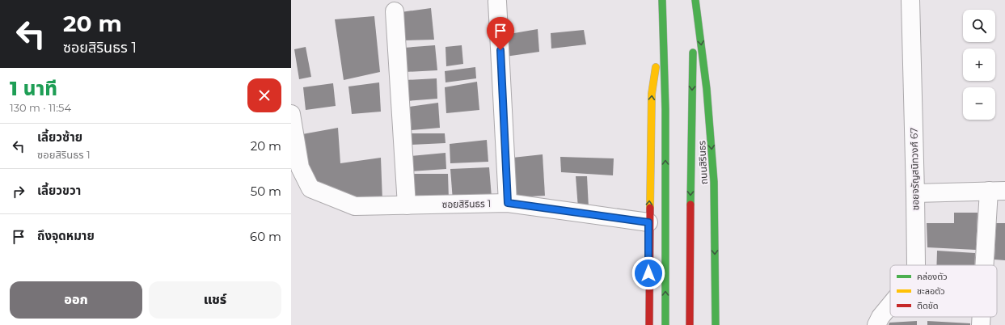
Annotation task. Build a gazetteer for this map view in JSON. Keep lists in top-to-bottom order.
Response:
{
  "streets": {
    "main road": ["ถนนสิรินธร"],
    "street": ["ซอยจรัญสนิทวงศ์ 67", "ซอยสิรินธร 1"]
  },
  "legend": ["คล่องตัว", "ชะลอตัว", "ติดขัด"],
  "page": {
    "turn": ["20 m", "ซอยสิรินธร 1"],
    "map_buttons": ["+", "−"],
    "heading": ["1 นาที", "130 m · 11:54"],
    "list": [
      {
        "name": "เลี้ยวซ้าย",
        "note": "ซอยสิรินธร 1",
        "value": "20 m"
      },
      {
        "name": "เลี้ยวขวา",
        "value": "50 m"
      },
      {
        "name": "ถึงจุดหมาย",
        "value": "60 m"
      }
    ],
    "buttons": ["ออก", "แชร์"]
  }
}
